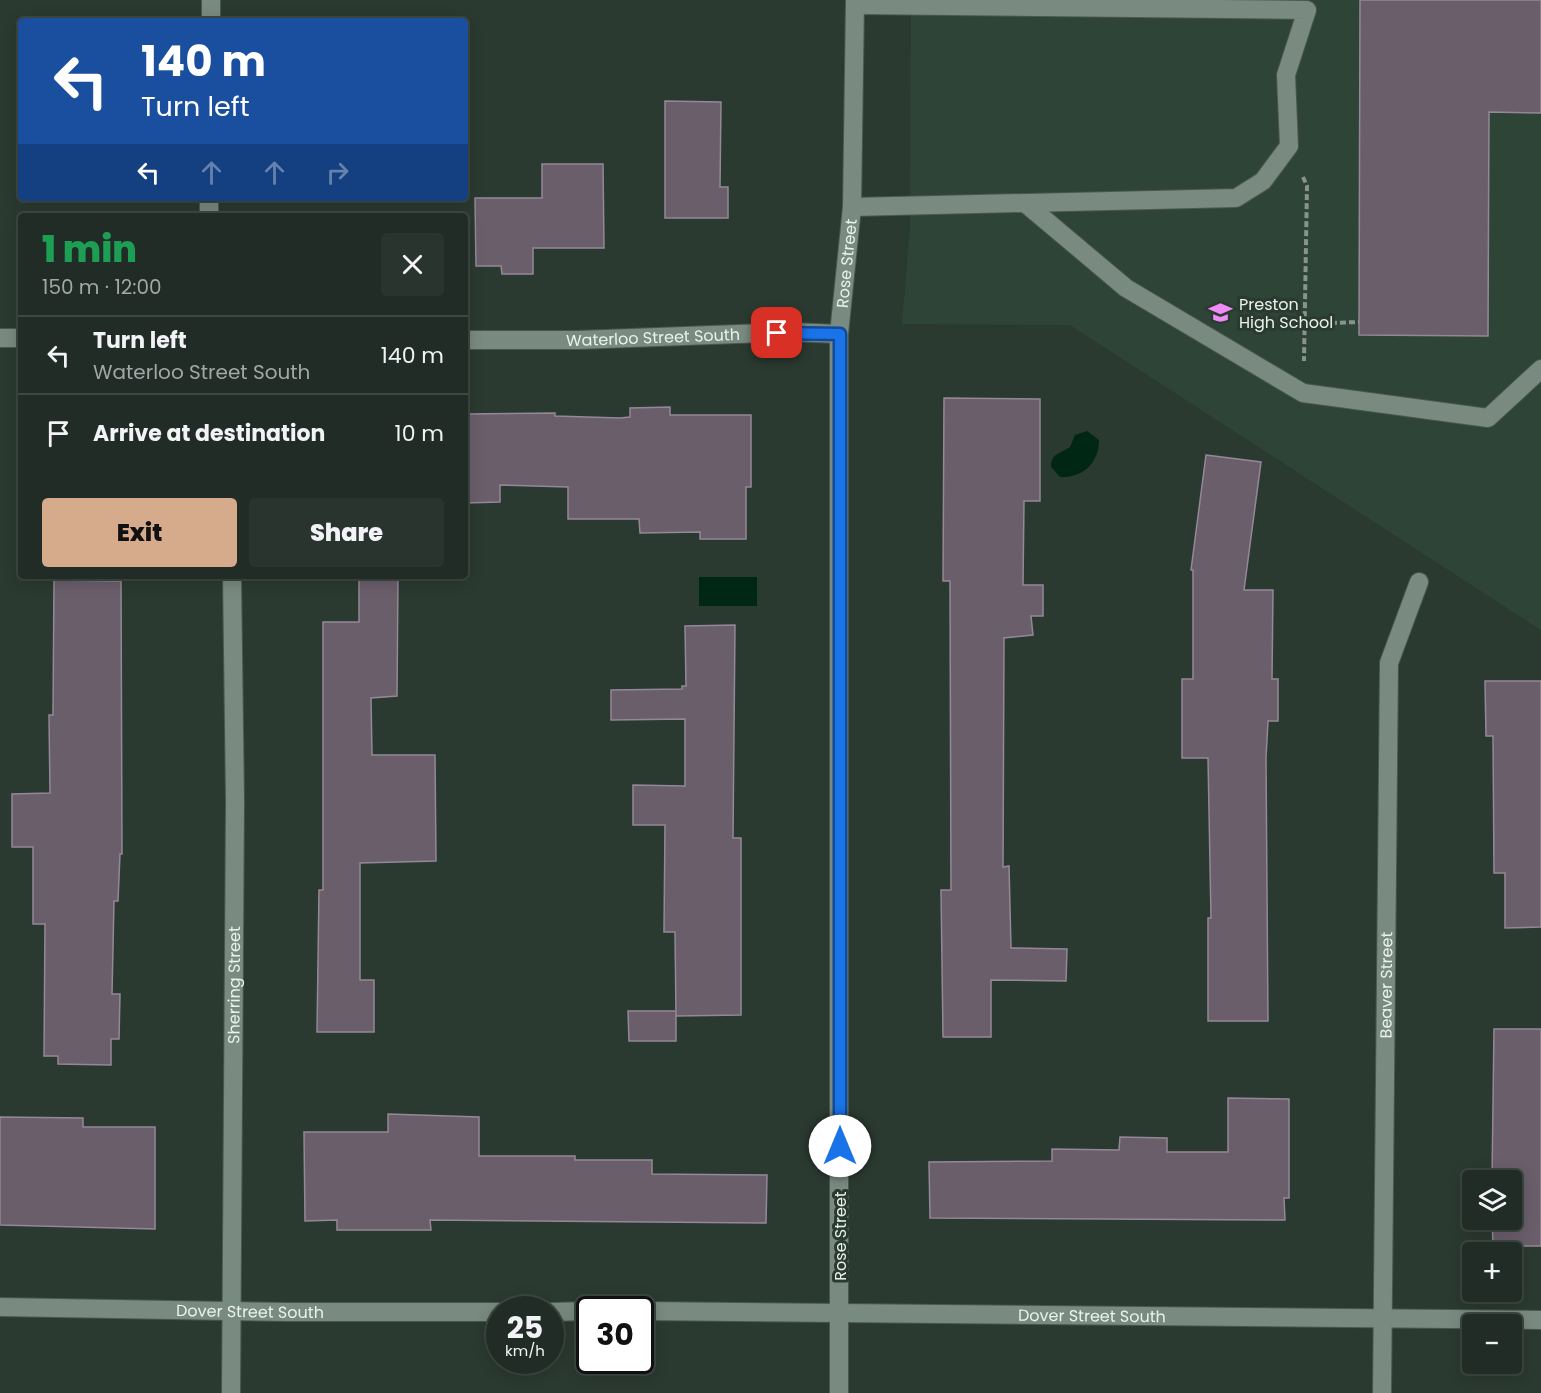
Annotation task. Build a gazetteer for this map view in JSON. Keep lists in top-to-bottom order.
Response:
{
  "streets": {
    "street": [
      "Rose Street",
      "Waterloo Street South",
      "Sherring Street",
      "Beaver Street",
      "Dover Street South"
    ]
  },
  "crossings": [
    ["Rose Street", "Waterloo Street South"],
    ["Rose Street", "Dover Street South"],
    ["Sherring Street", "Dover Street South"],
    ["Beaver Street", "Dover Street South"]
  ],
  "places": {
    "school or university": ["Preston High School"]
  },
  "page": {
    "turn": ["140 m", "Turn left"],
    "heading": ["1 min", "150 m · 12:00"],
    "list": [
      {
        "name": "Turn left",
        "note": "Waterloo Street South",
        "value": "140 m"
      },
      {
        "name": "Arrive at destination",
        "value": "10 m"
      }
    ],
    "buttons": ["Exit", "Share"],
    "map_buttons": ["+", "−"],
    "speed": "25 km/h",
    "limit": "30"
  }
}
